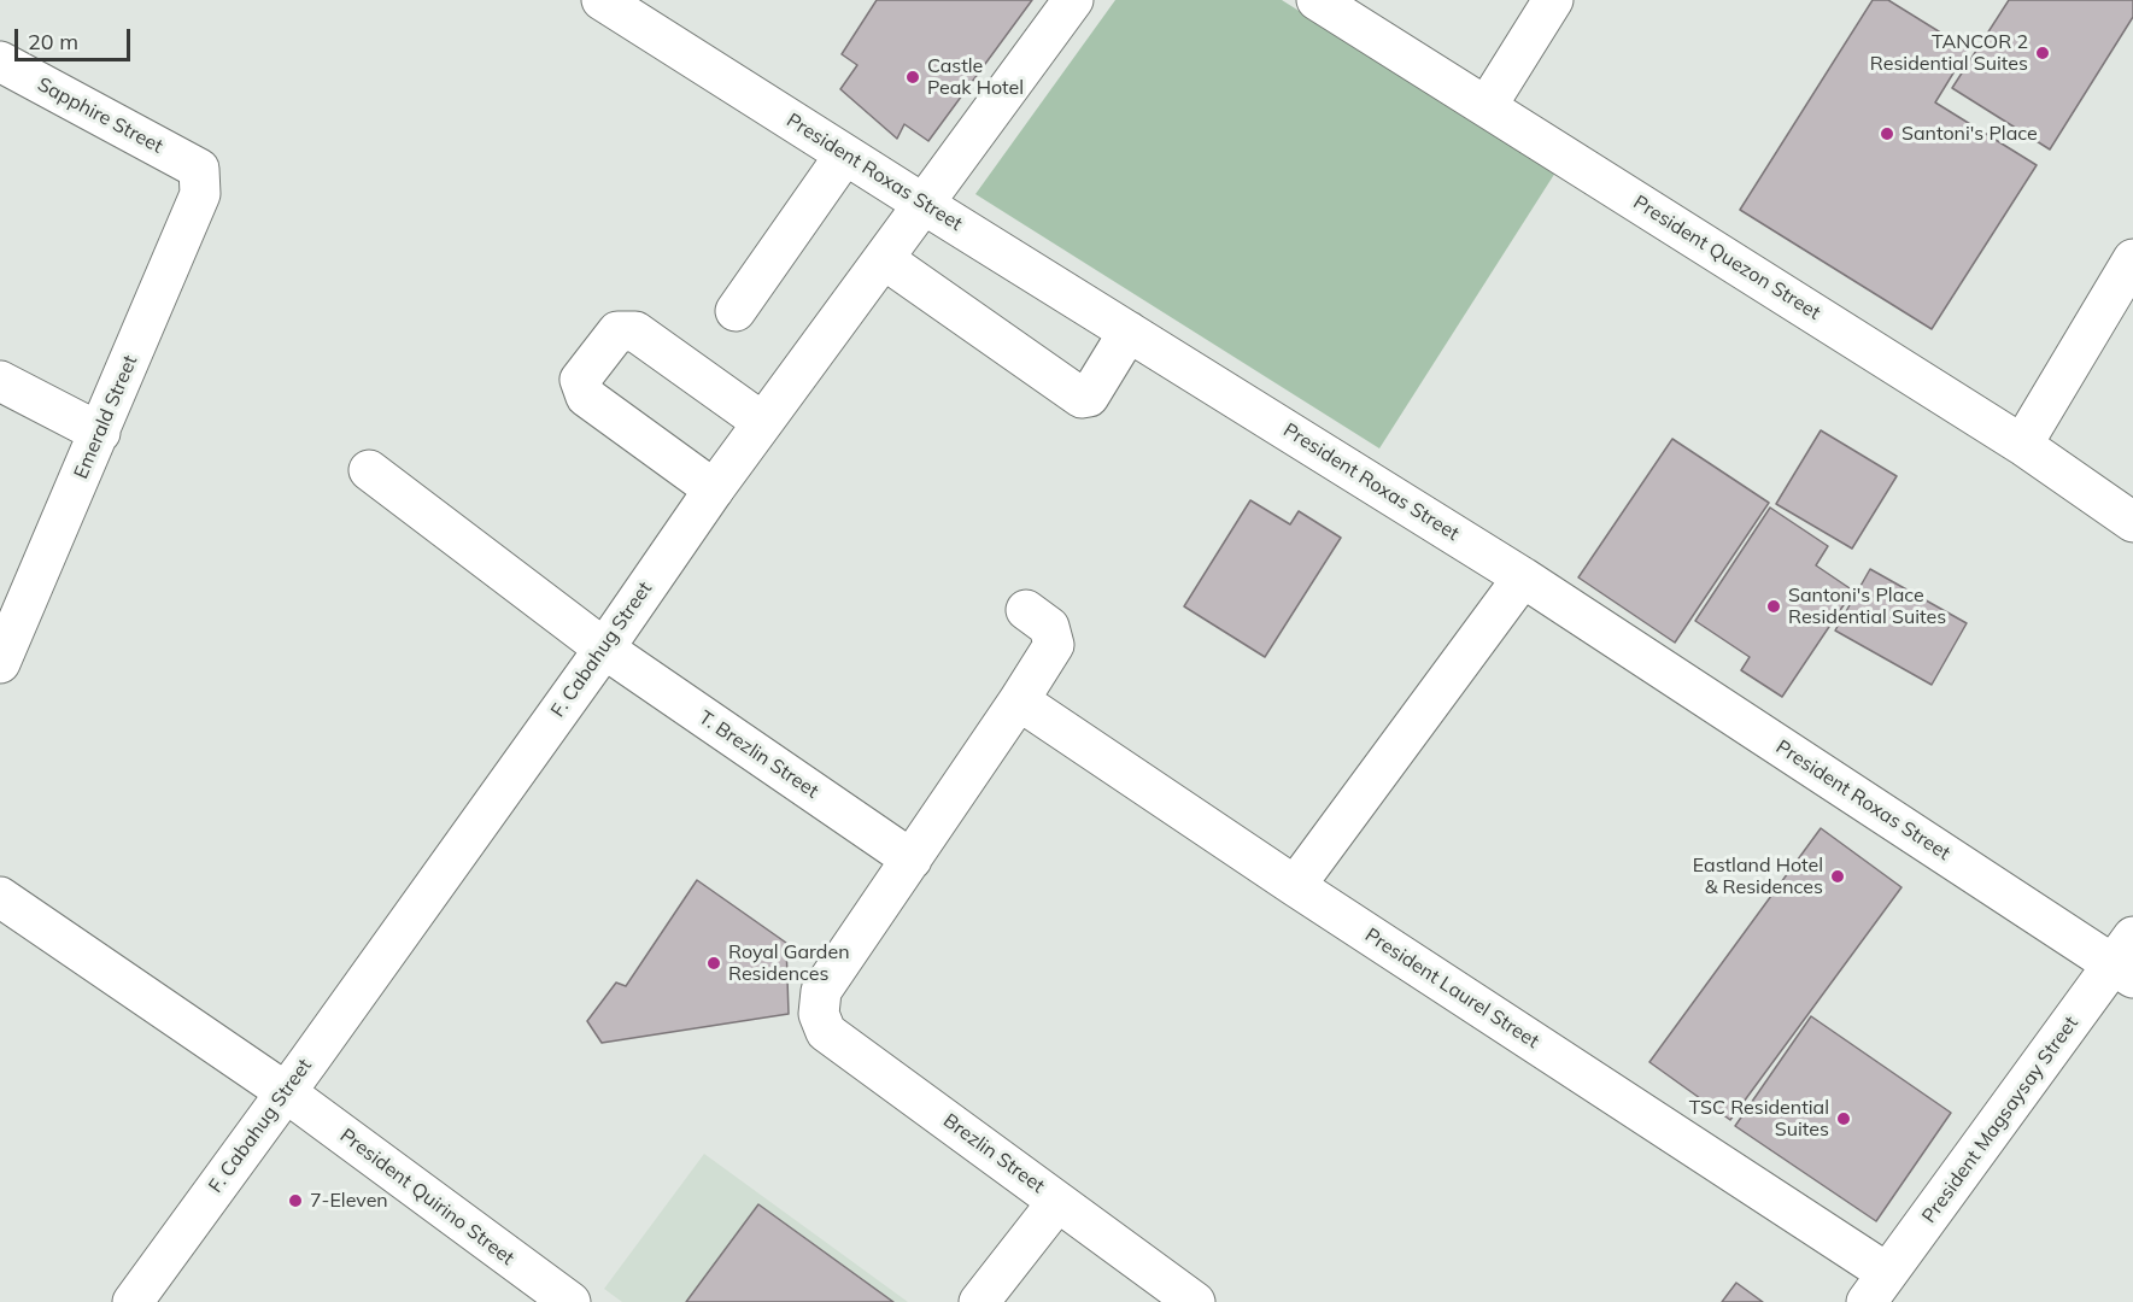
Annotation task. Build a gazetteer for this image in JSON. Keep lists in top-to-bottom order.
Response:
{
  "streets": {
    "street": [
      "Sapphire Street",
      "President Roxas Street",
      "President Quezon Street",
      "Emerald Street",
      "F. Cabahug Street",
      "T. Brezlin Street",
      "President Laurel Street",
      "President Magsaysay Street",
      "Brezlin Street",
      "President Quirino Street"
    ]
  },
  "crossings": [
    ["Sapphire Street", "Emerald Street"],
    ["President Roxas Street", "F. Cabahug Street"],
    ["President Roxas Street", "President Magsaysay Street"],
    ["F. Cabahug Street", "T. Brezlin Street"],
    ["F. Cabahug Street", "President Quirino Street"],
    ["T. Brezlin Street", "Brezlin Street"],
    ["President Laurel Street", "President Magsaysay Street"]
  ],
  "places": [
    "TANCOR 2 Residential Suites",
    "Castle Peak Hotel",
    "Santoni's Place",
    "Santoni's Place Residential Suites",
    "Eastland Hotel & Residences",
    "Royal Garden Residences",
    "TSC Residential Suites",
    "7-Eleven"
  ],
  "scale_bar": "20 m"
}
